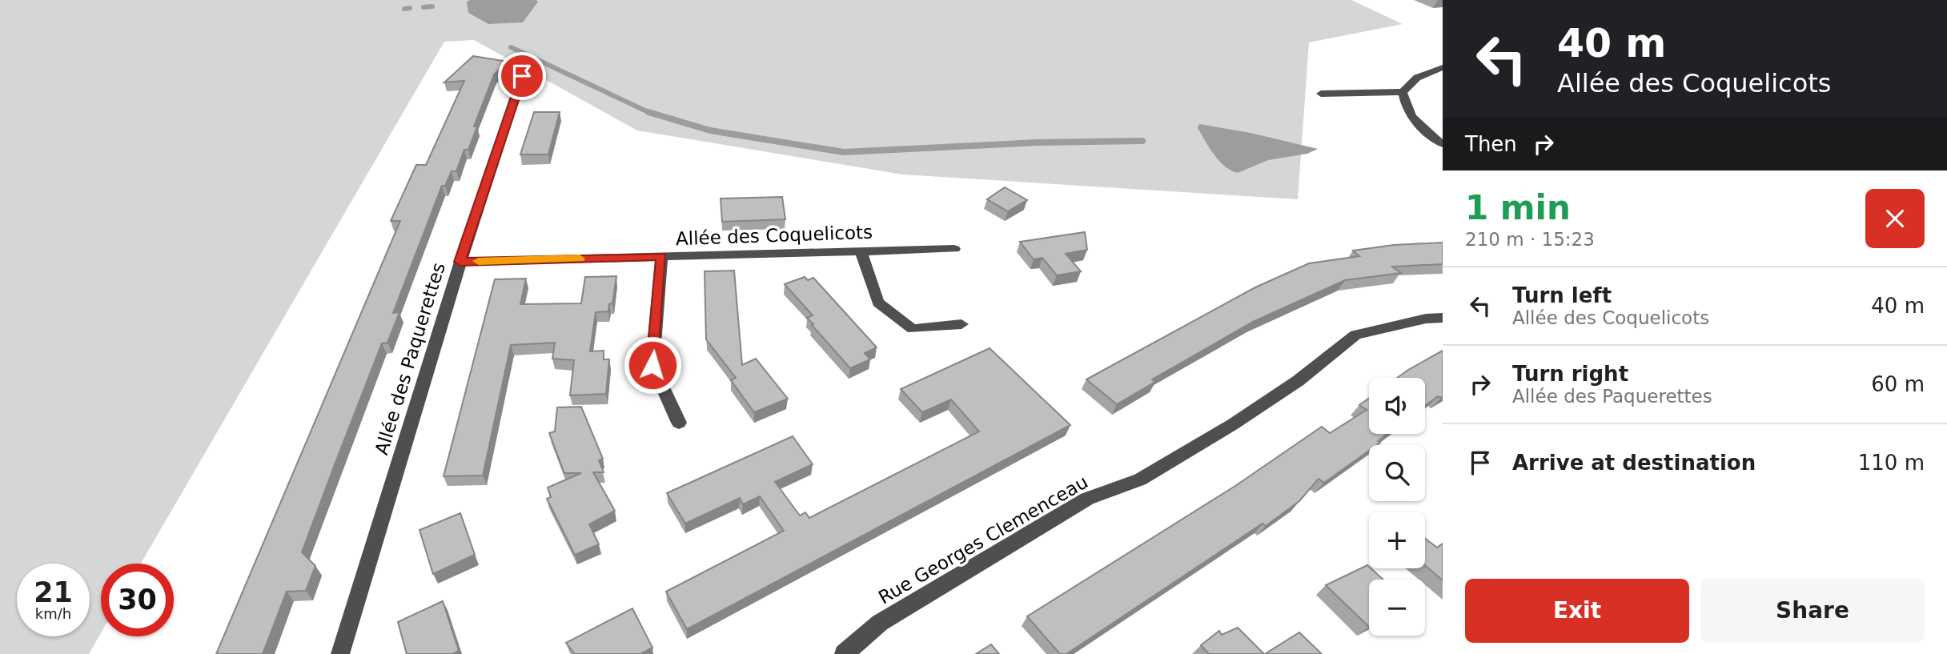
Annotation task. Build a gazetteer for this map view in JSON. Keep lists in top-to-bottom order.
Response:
{
  "streets": {
    "street": ["Allée des Coquelicots", "Allée des Paquerettes", "Rue Georges Clemenceau"]
  },
  "crossings": [
    ["Allée des Coquelicots", "Allée des Paquerettes"]
  ],
  "page": {
    "turn": ["40 m", "Allée des Coquelicots"],
    "then": "Then",
    "heading": ["1 min", "210 m · 15:23"],
    "list": [
      {
        "name": "Turn left",
        "note": "Allée des Coquelicots",
        "value": "40 m"
      },
      {
        "name": "Turn right",
        "note": "Allée des Paquerettes",
        "value": "60 m"
      },
      {
        "name": "Arrive at destination",
        "value": "110 m"
      }
    ],
    "map_buttons": ["+", "−"],
    "speed": "21 km/h",
    "limit": "30",
    "buttons": ["Exit", "Share"]
  }
}
